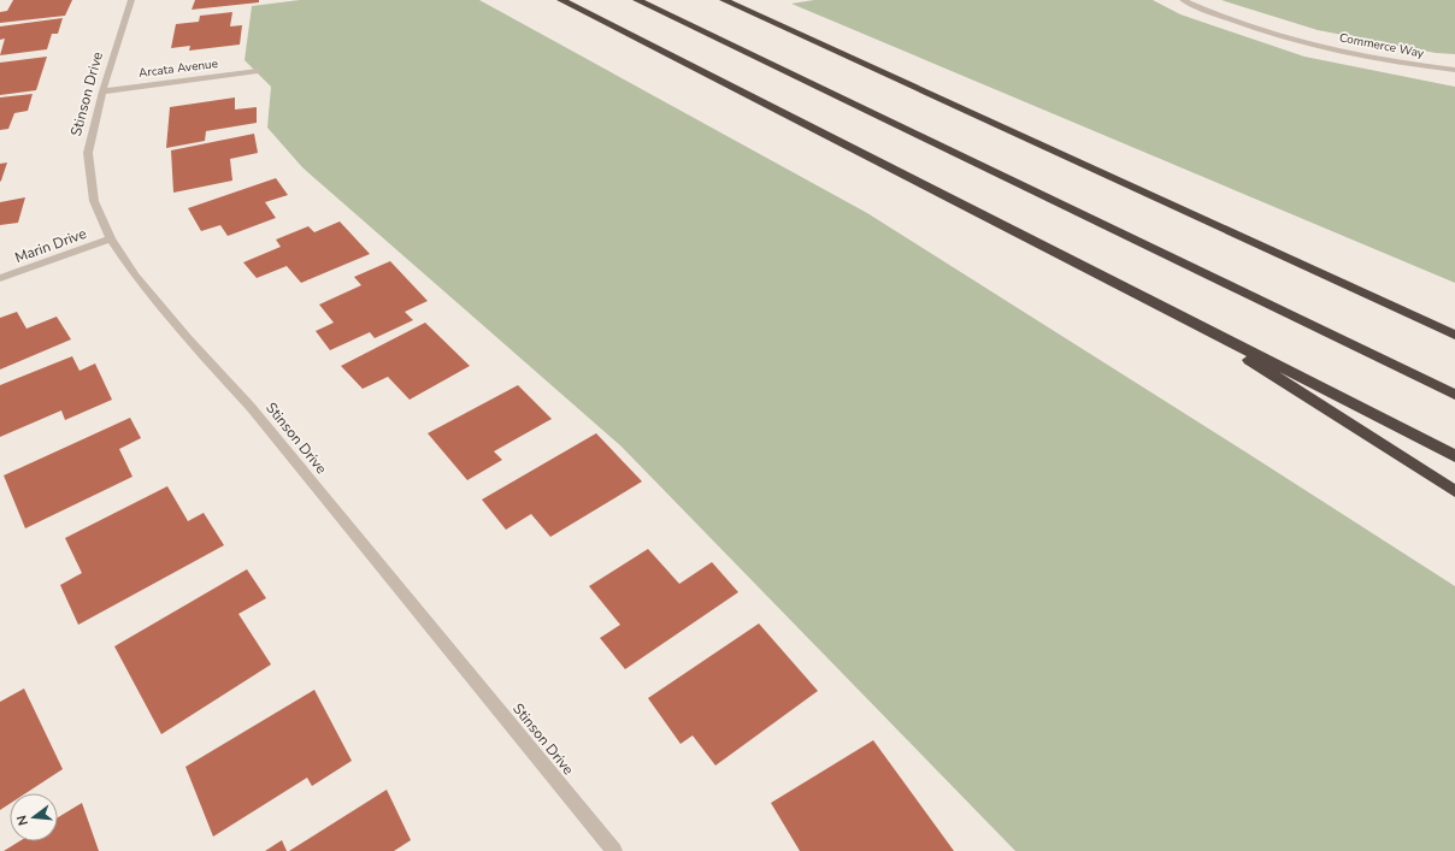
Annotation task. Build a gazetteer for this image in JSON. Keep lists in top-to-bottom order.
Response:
{
  "streets": {
    "street": [
      "Commerce Way",
      "Arcata Avenue",
      "Stinson Drive",
      "Marin Drive"
    ]
  },
  "crossings": [
    ["Arcata Avenue", "Stinson Drive"],
    ["Stinson Drive", "Marin Drive"]
  ],
  "north": "left"
}
